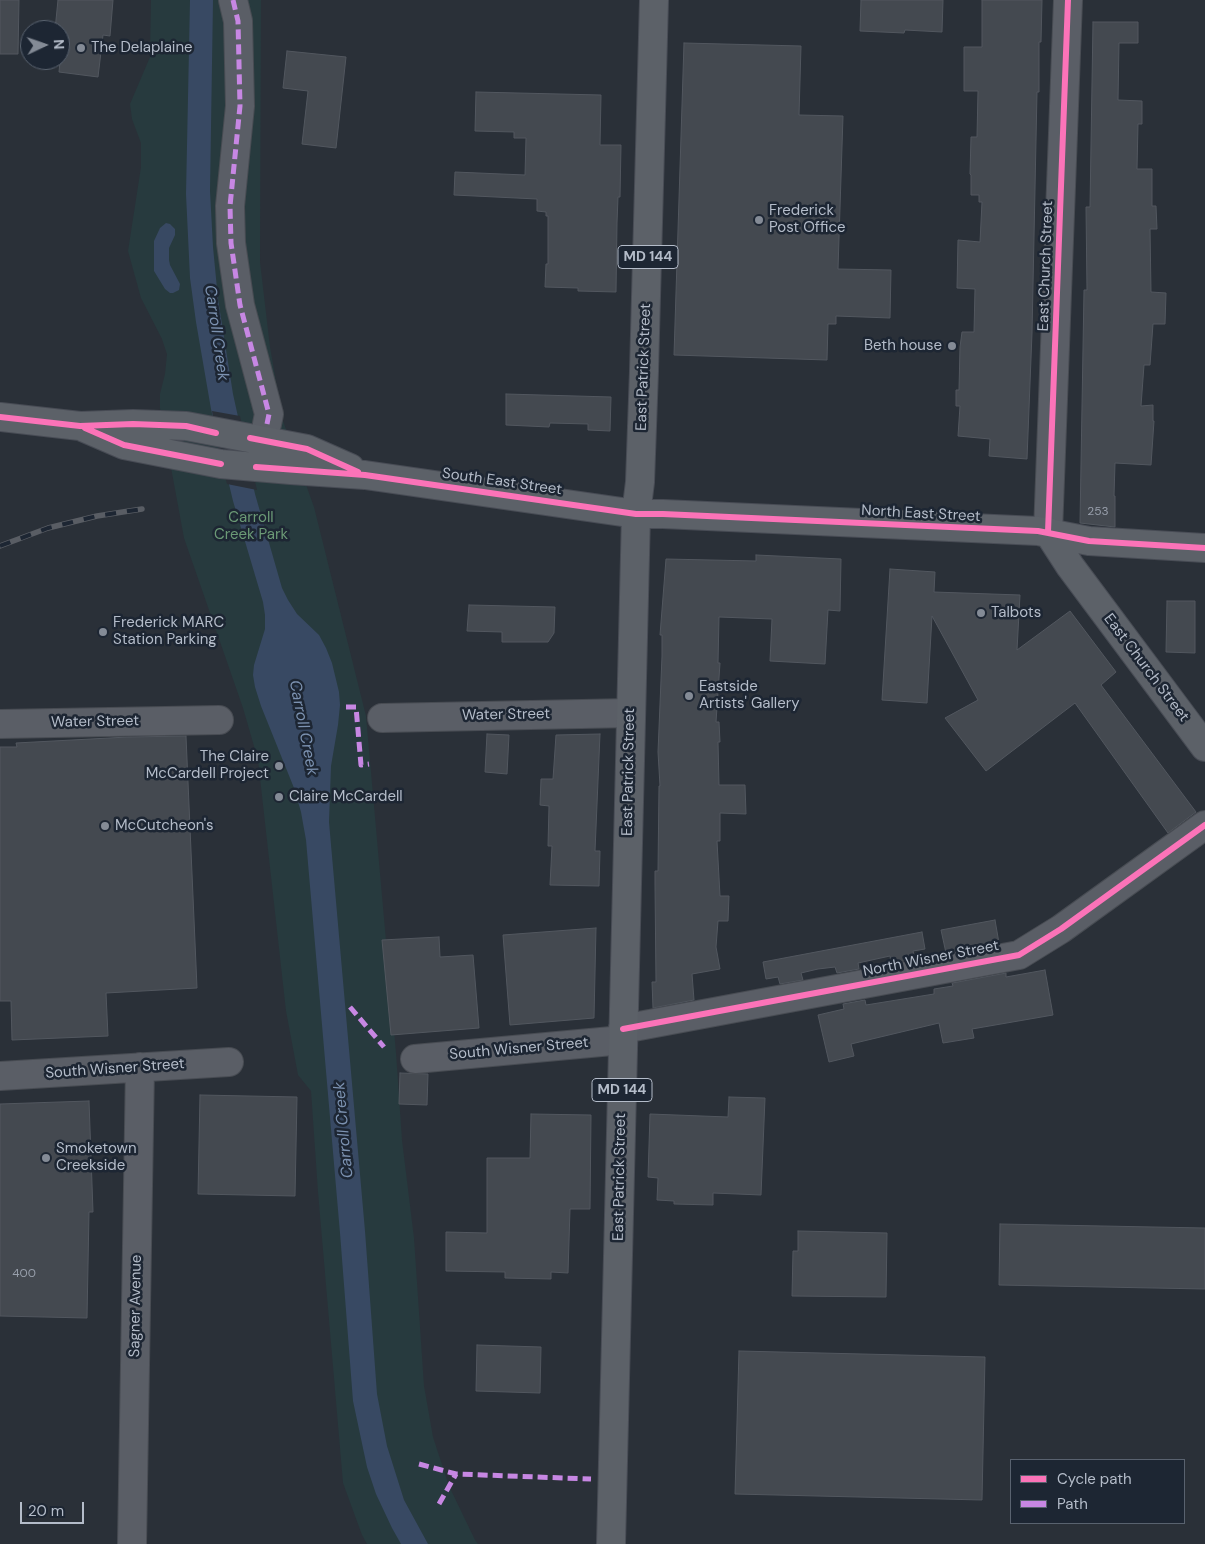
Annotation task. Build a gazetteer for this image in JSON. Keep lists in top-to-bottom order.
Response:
{
  "streets": {
    "main road": [
      "MD 144",
      "East Church Street",
      "East Patrick Street",
      "South East Street",
      "North East Street"
    ],
    "street": [
      "Water Street",
      "North Wisner Street",
      "South Wisner Street",
      "Sagner Avenue"
    ]
  },
  "crossings": [
    ["East Church Street", "North East Street"],
    ["East Patrick Street", "South East Street"],
    ["East Patrick Street", "North East Street"],
    ["East Patrick Street", "Water Street"],
    ["East Patrick Street", "North Wisner Street"],
    ["East Patrick Street", "South Wisner Street"],
    ["South East Street", "North East Street"],
    ["North Wisner Street", "South Wisner Street"],
    ["South Wisner Street", "Sagner Avenue"]
  ],
  "water": ["Carroll Creek"],
  "parks": ["Carroll Creek Park"],
  "places": [
    "The Delaplaine",
    "Frederick Post Office",
    "Beth house",
    "Talbots",
    "Frederick MARC Station Parking",
    "Eastside Artists' Gallery",
    "The Claire McCardell Project",
    "Claire McCardell",
    "McCutcheon's",
    "Smoketown Creekside"
  ],
  "house_numbers": ["253", "400"],
  "legend": ["Cycle path", "Path"],
  "scale_bar": "20 m",
  "north": "right"
}
